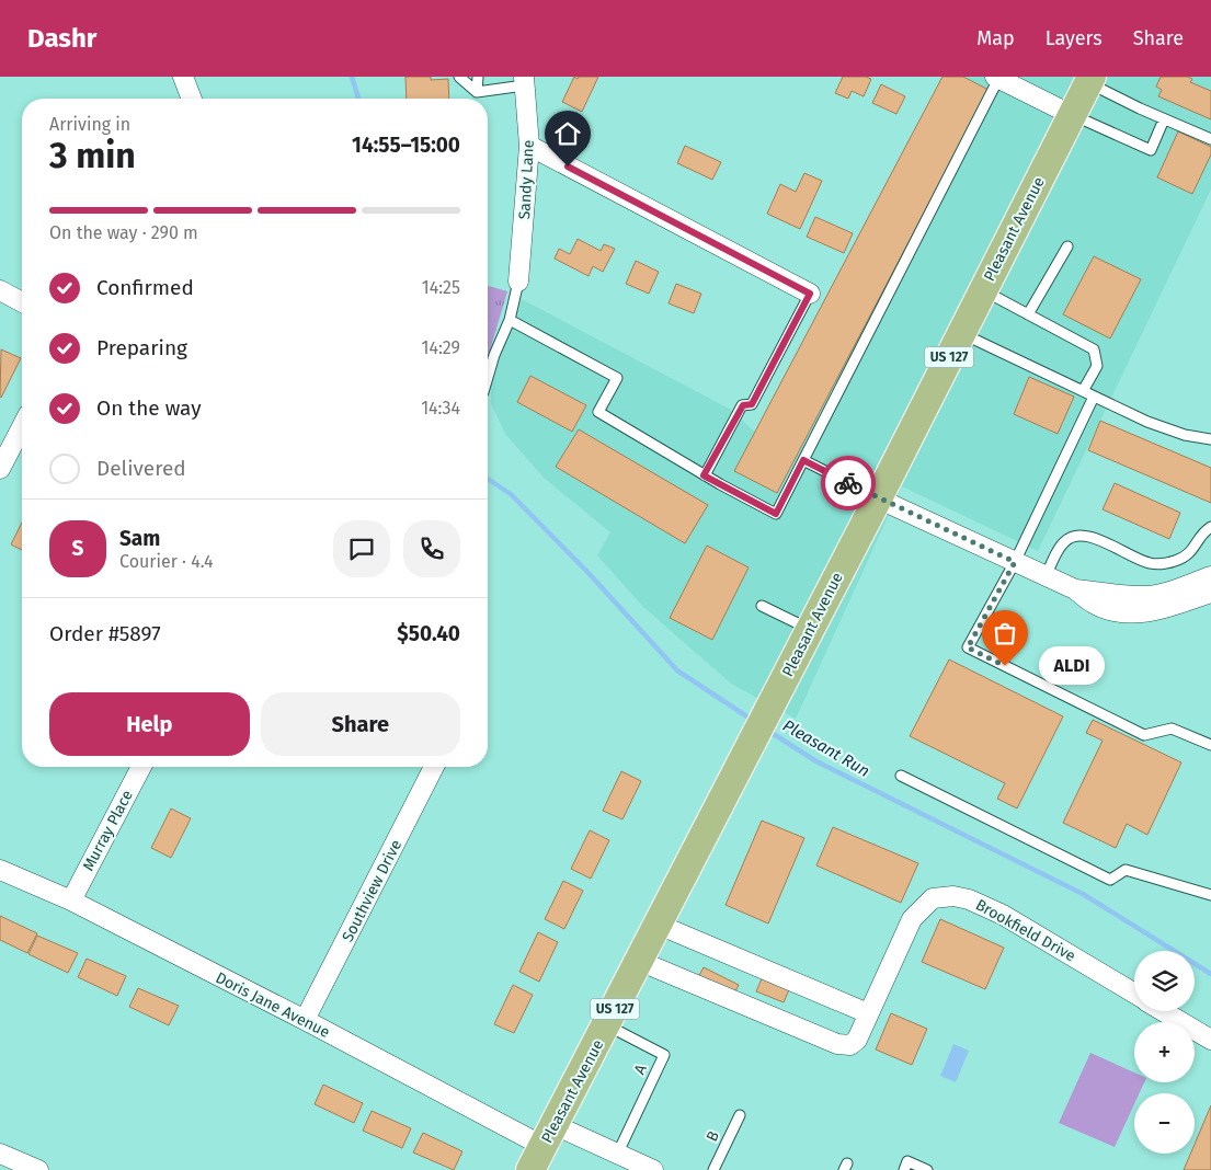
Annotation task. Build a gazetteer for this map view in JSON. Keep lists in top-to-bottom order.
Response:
{
  "streets": {
    "main road": ["Pleasant Avenue", "US 127"],
    "street": [
      "Sandy Lane",
      "Murray Place",
      "Southview Drive",
      "Brookfield Drive",
      "Doris Jane Avenue"
    ],
    "lane": ["A", "B"]
  },
  "crossings": [
    ["Pleasant Avenue", "Brookfield Drive"],
    ["Pleasant Avenue", "Doris Jane Avenue"],
    ["Pleasant Avenue", "A"],
    ["Murray Place", "Doris Jane Avenue"],
    ["Southview Drive", "Doris Jane Avenue"],
    ["Doris Jane Avenue", "A"]
  ],
  "water": ["Pleasant Run"],
  "places": ["ALDI"],
  "page": {
    "header": "Dashr",
    "nav": ["Map", "Layers", "Share"],
    "heading": ["3 min", "Arriving in", "14:55–15:00"],
    "panel": [
      "Sam",
      "Courier · 4.4",
      "Order #5897",
      "$50.40"
    ],
    "bar": "On the way · 290 m",
    "list": [
      ["Confirmed", "14:25"],
      ["Preparing", "14:29"],
      ["On the way", "14:34"],
      "Delivered"
    ],
    "round": "S",
    "bubble": "ALDI",
    "buttons": ["Help", "Share"],
    "map_buttons": ["+", "−"]
  }
}
